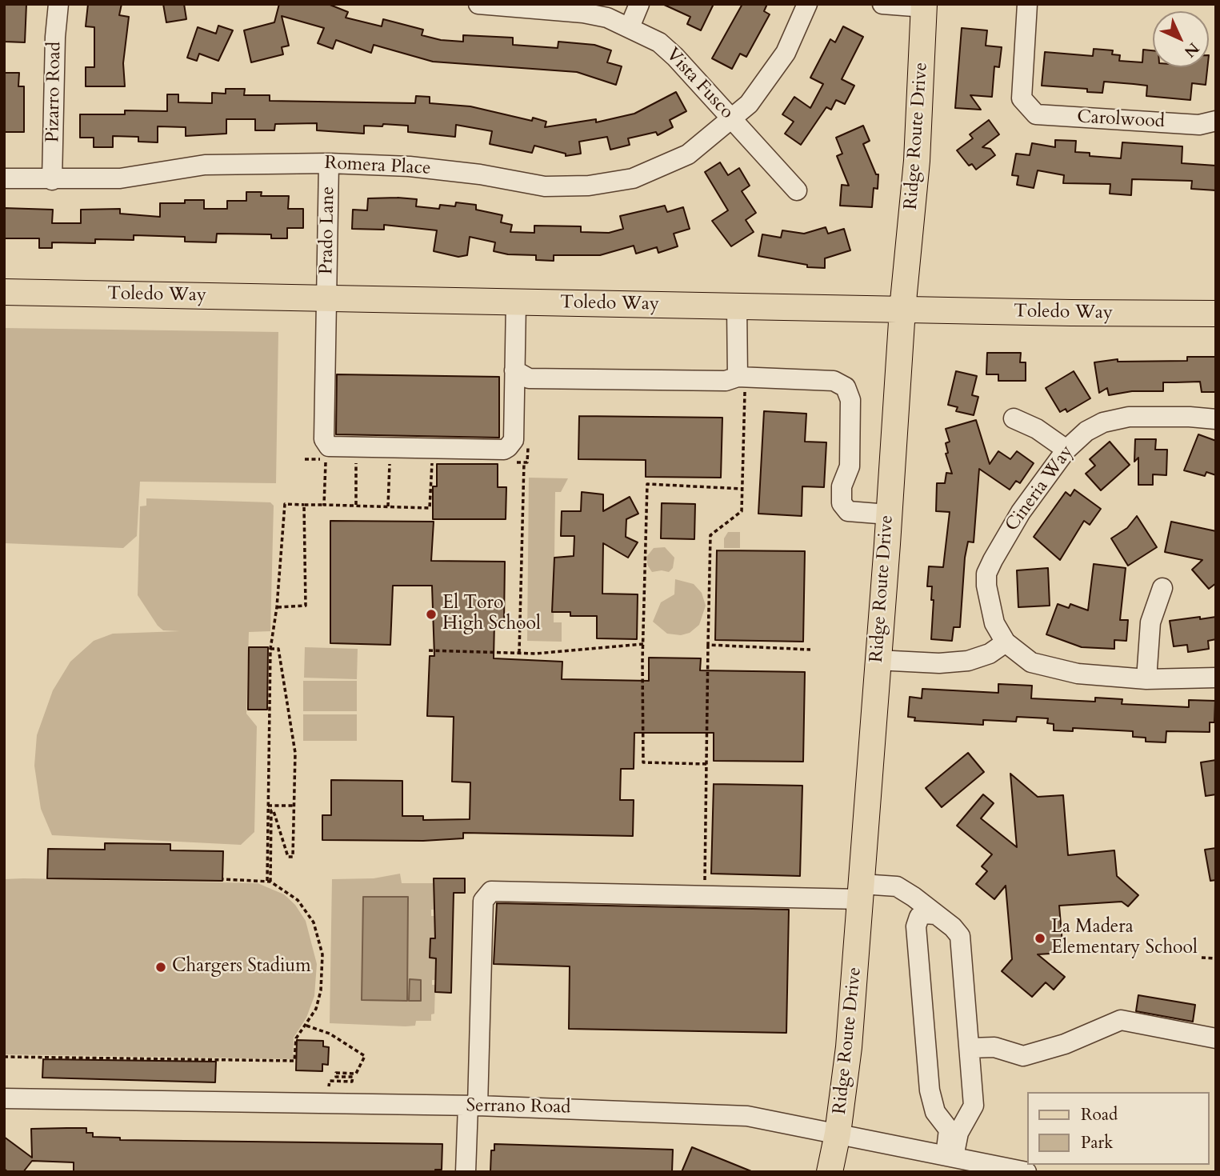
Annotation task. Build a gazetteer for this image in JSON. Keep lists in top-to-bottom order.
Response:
{
  "streets": {
    "main road": ["Ridge Route Drive", "Toledo Way"],
    "street": [
      "Vista Fusco",
      "Pizarro Road",
      "Carolwood",
      "Romera Place",
      "Prado Lane",
      "Cineria Way",
      "Serrano Road"
    ]
  },
  "crossings": [
    ["Vista Fusco", "Romera Place"],
    ["Pizarro Road", "Romera Place"],
    ["Ridge Route Drive", "Toledo Way"],
    ["Ridge Route Drive", "Serrano Road"],
    ["Romera Place", "Prado Lane"],
    ["Prado Lane", "Toledo Way"]
  ],
  "places": ["El Toro High School", "La Madera Elementary School", "Chargers Stadium"],
  "legend": ["Road", "Park"],
  "north": "bottom right"
}
